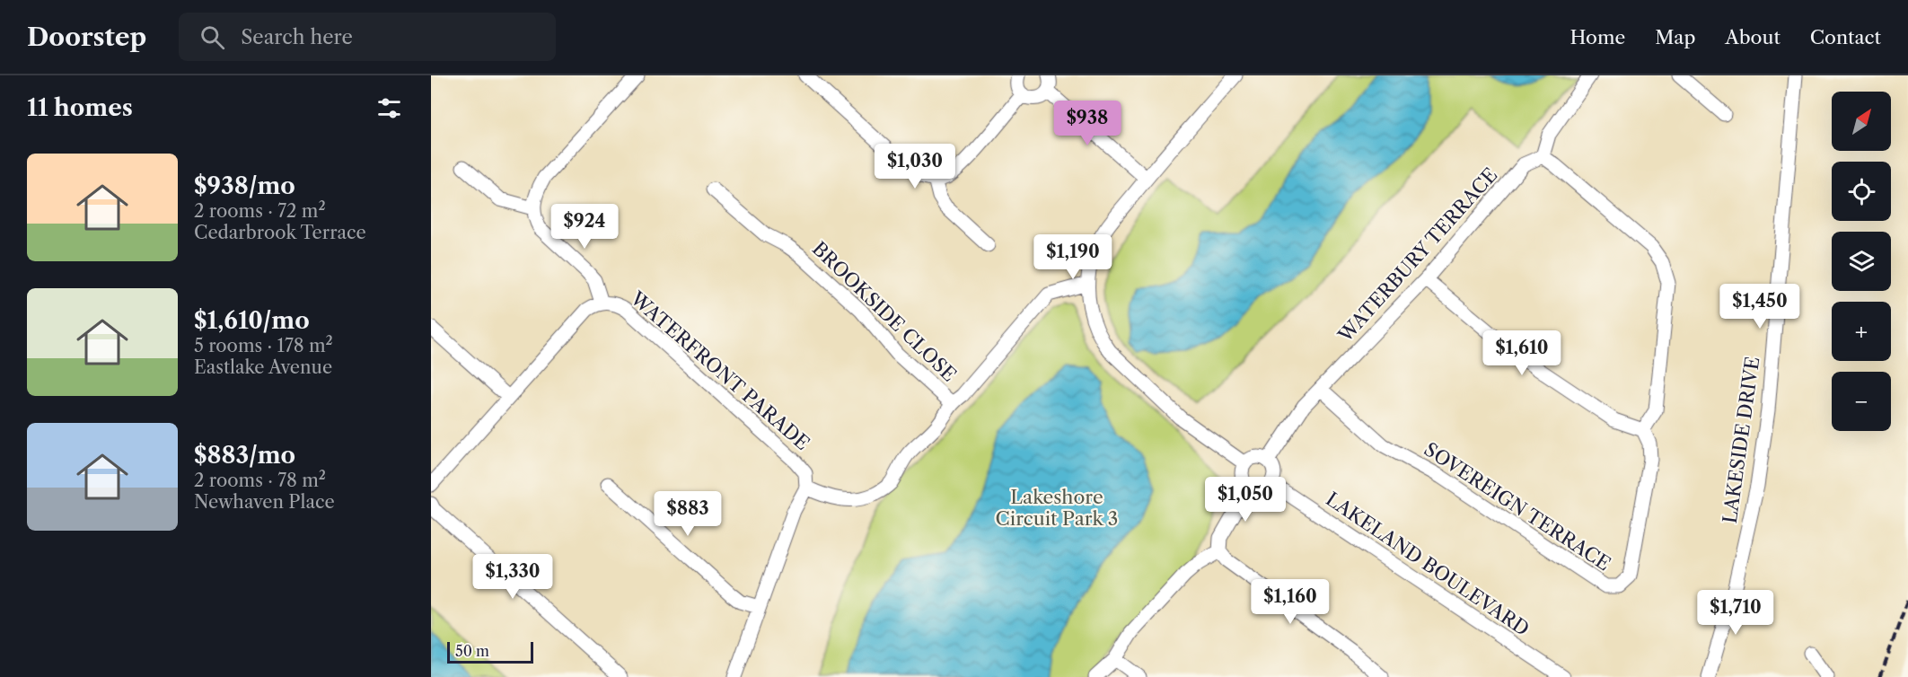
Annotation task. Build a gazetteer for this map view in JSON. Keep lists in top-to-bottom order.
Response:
{
  "streets": {
    "street": [
      "WATERBURY TERRACE",
      "BROOKSIDE CLOSE",
      "WATERFRONT PARADE",
      "LAKESIDE DRIVE",
      "SOVEREIGN TERRACE",
      "LAKELAND BOULEVARD"
    ]
  },
  "crossings": [
    ["WATERBURY TERRACE", "SOVEREIGN TERRACE"],
    ["WATERBURY TERRACE", "LAKELAND BOULEVARD"]
  ],
  "parks": ["Lakeshore Circuit Park 3"],
  "scale_bar": "50 m",
  "north": "top right",
  "page": {
    "header": "Doorstep",
    "search": "Search here",
    "nav": [
      "Home",
      "Map",
      "About",
      "Contact"
    ],
    "heading": "11 homes",
    "map_buttons": ["+", "−"],
    "price": [
      "$938",
      "$1,030",
      "$924",
      "$1,190",
      "$1,450",
      "$1,610",
      "$1,050",
      "$883",
      "$1,330",
      "$1,160",
      "$1,710"
    ],
    "list": [
      {
        "name": "$938/mo",
        "note": "2 rooms · 72 m² · Cedarbrook Terrace"
      },
      {
        "name": "$1,610/mo",
        "note": "5 rooms · 178 m² · Eastlake Avenue"
      },
      {
        "name": "$883/mo",
        "note": "2 rooms · 78 m² · Newhaven Place"
      }
    ],
    "scale": "50 m"
  }
}
